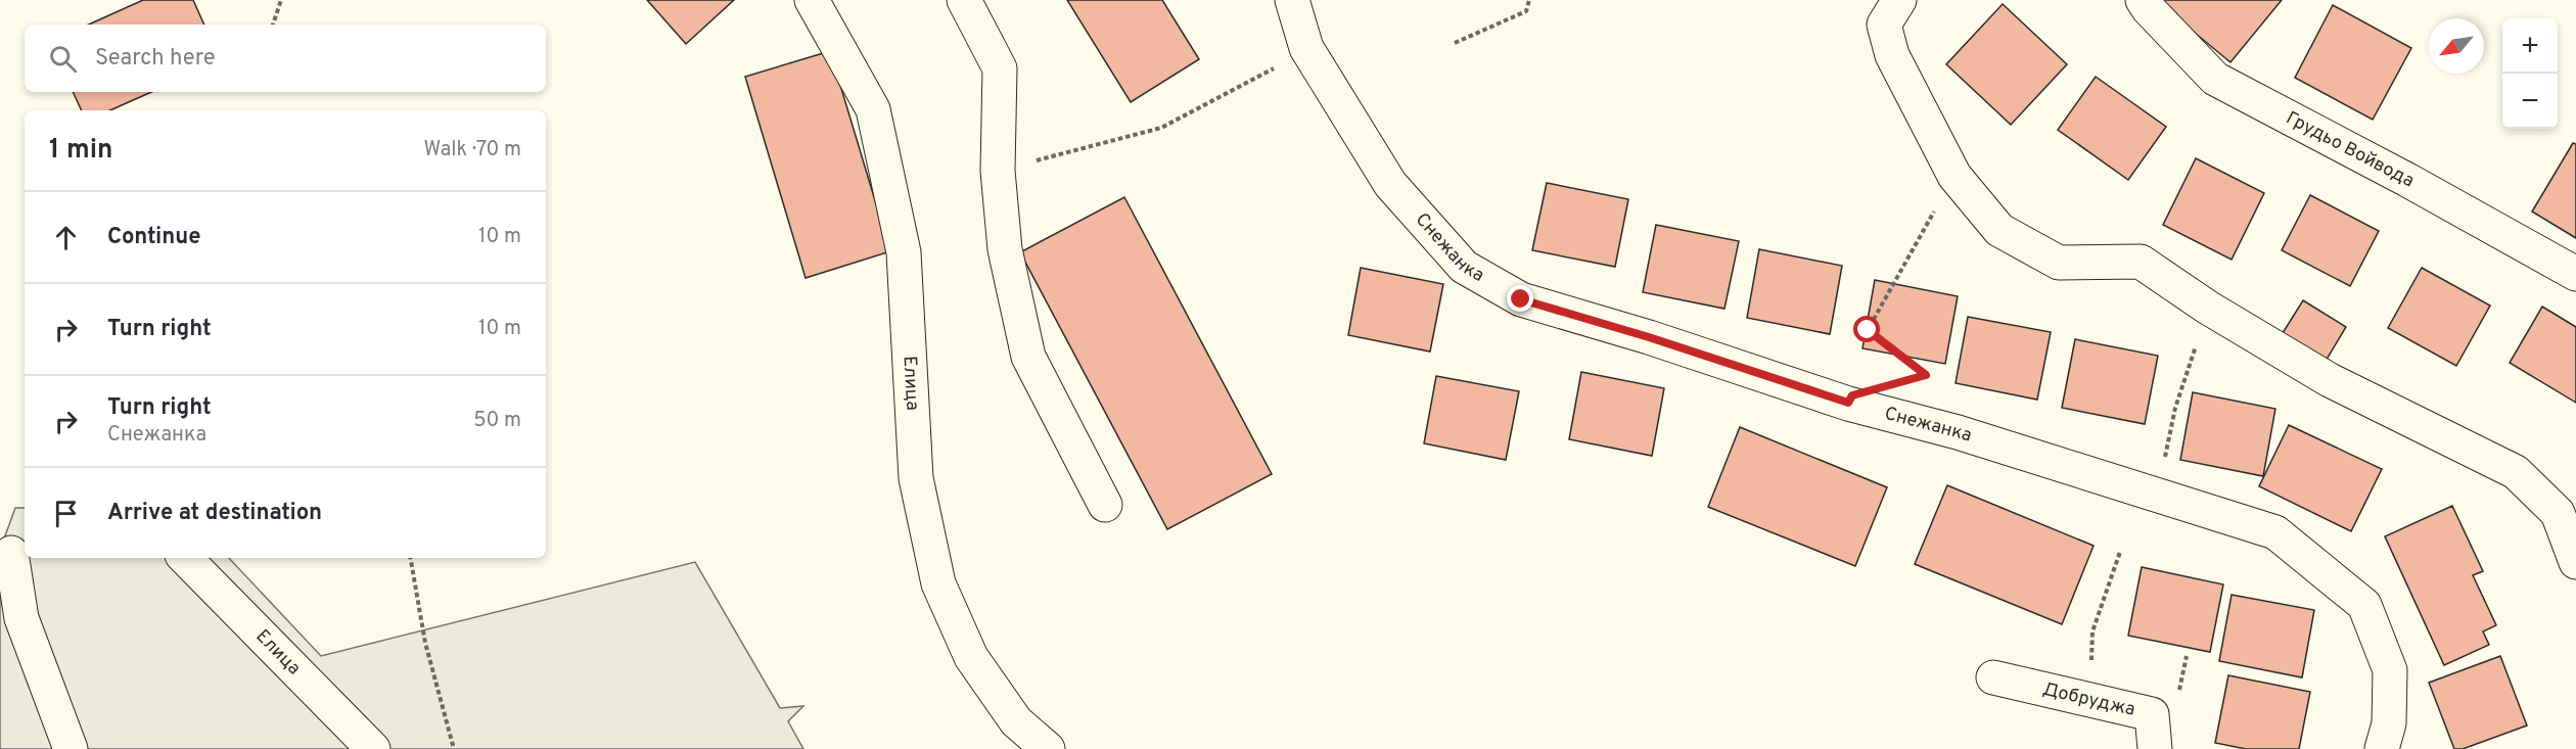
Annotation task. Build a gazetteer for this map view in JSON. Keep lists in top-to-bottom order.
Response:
{
  "streets": {
    "street": [
      "Грудьо Войвода",
      "Снежанка",
      "Елица",
      "Добруджа"
    ]
  },
  "north": "bottom left",
  "page": {
    "map_buttons": ["+", "−"],
    "search": "Search here",
    "heading": ["1 min", "Walk · 70 m"],
    "list": [
      ["Continue", "10 m"],
      ["Turn right", "10 m"],
      ["Turn right", "Снежанка", "50 m"],
      "Arrive at destination"
    ]
  }
}
